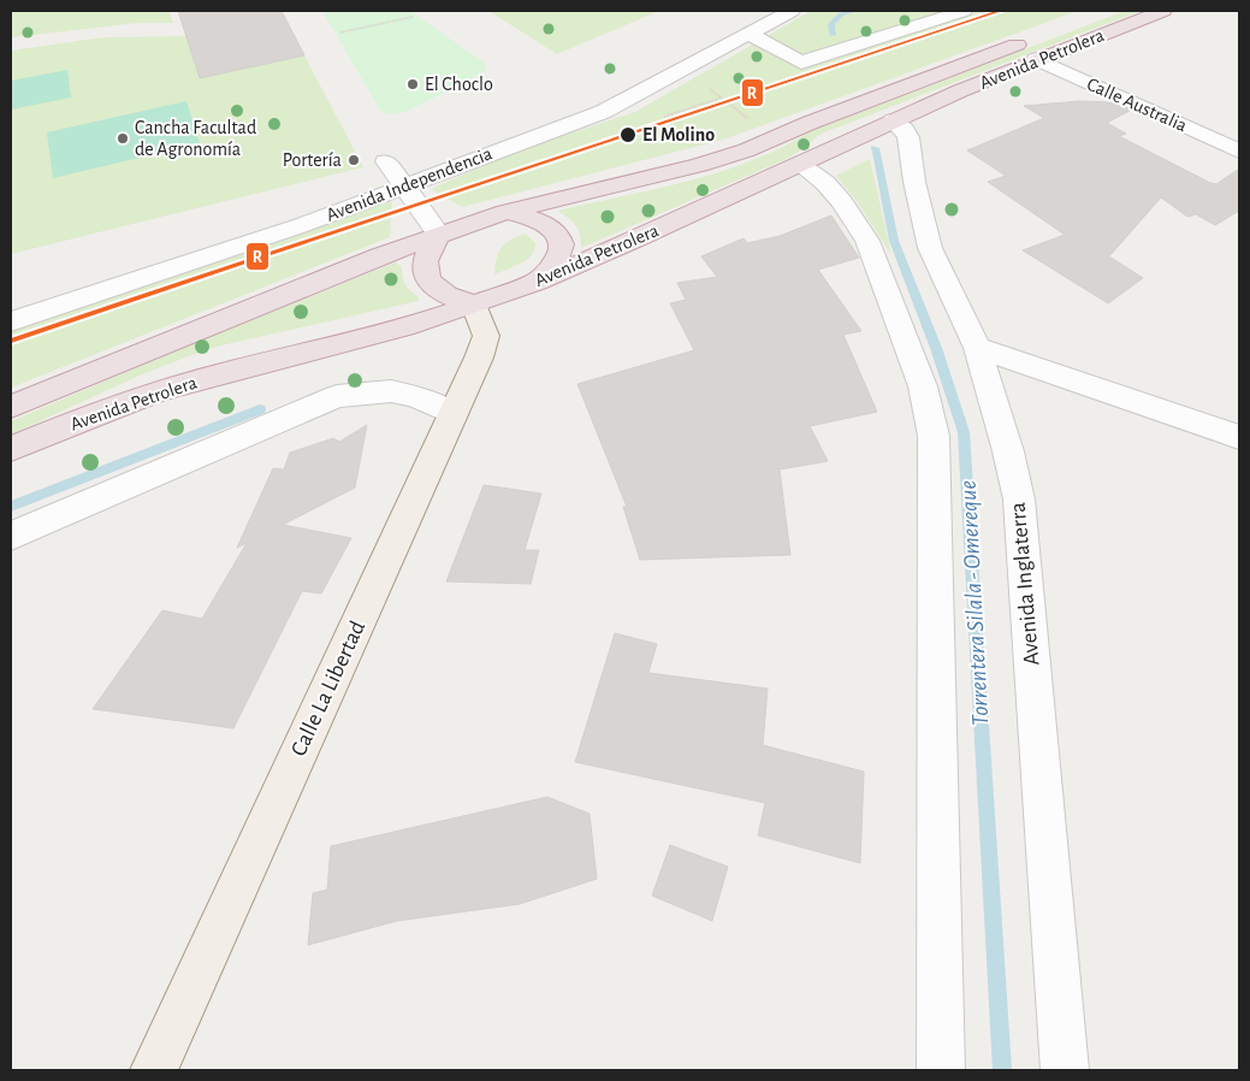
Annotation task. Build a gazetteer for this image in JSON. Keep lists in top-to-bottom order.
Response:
{
  "streets": {
    "highway": ["Avenida Petrolera"],
    "main road": ["Calle La Libertad"],
    "street": ["Calle Australia", "Avenida Independencia", "Avenida Inglaterra"]
  },
  "crossings": [
    ["Avenida Petrolera", "Calle Australia"],
    ["Avenida Petrolera", "Avenida Inglaterra"],
    ["Avenida Petrolera", "Calle La Libertad"]
  ],
  "water": ["Torrentera Silala - Omereque"],
  "places": [
    "El Choclo",
    "El Molino",
    "Cancha Facultad de Agronomía",
    "Portería"
  ],
  "lines": ["transit line R"]
}
